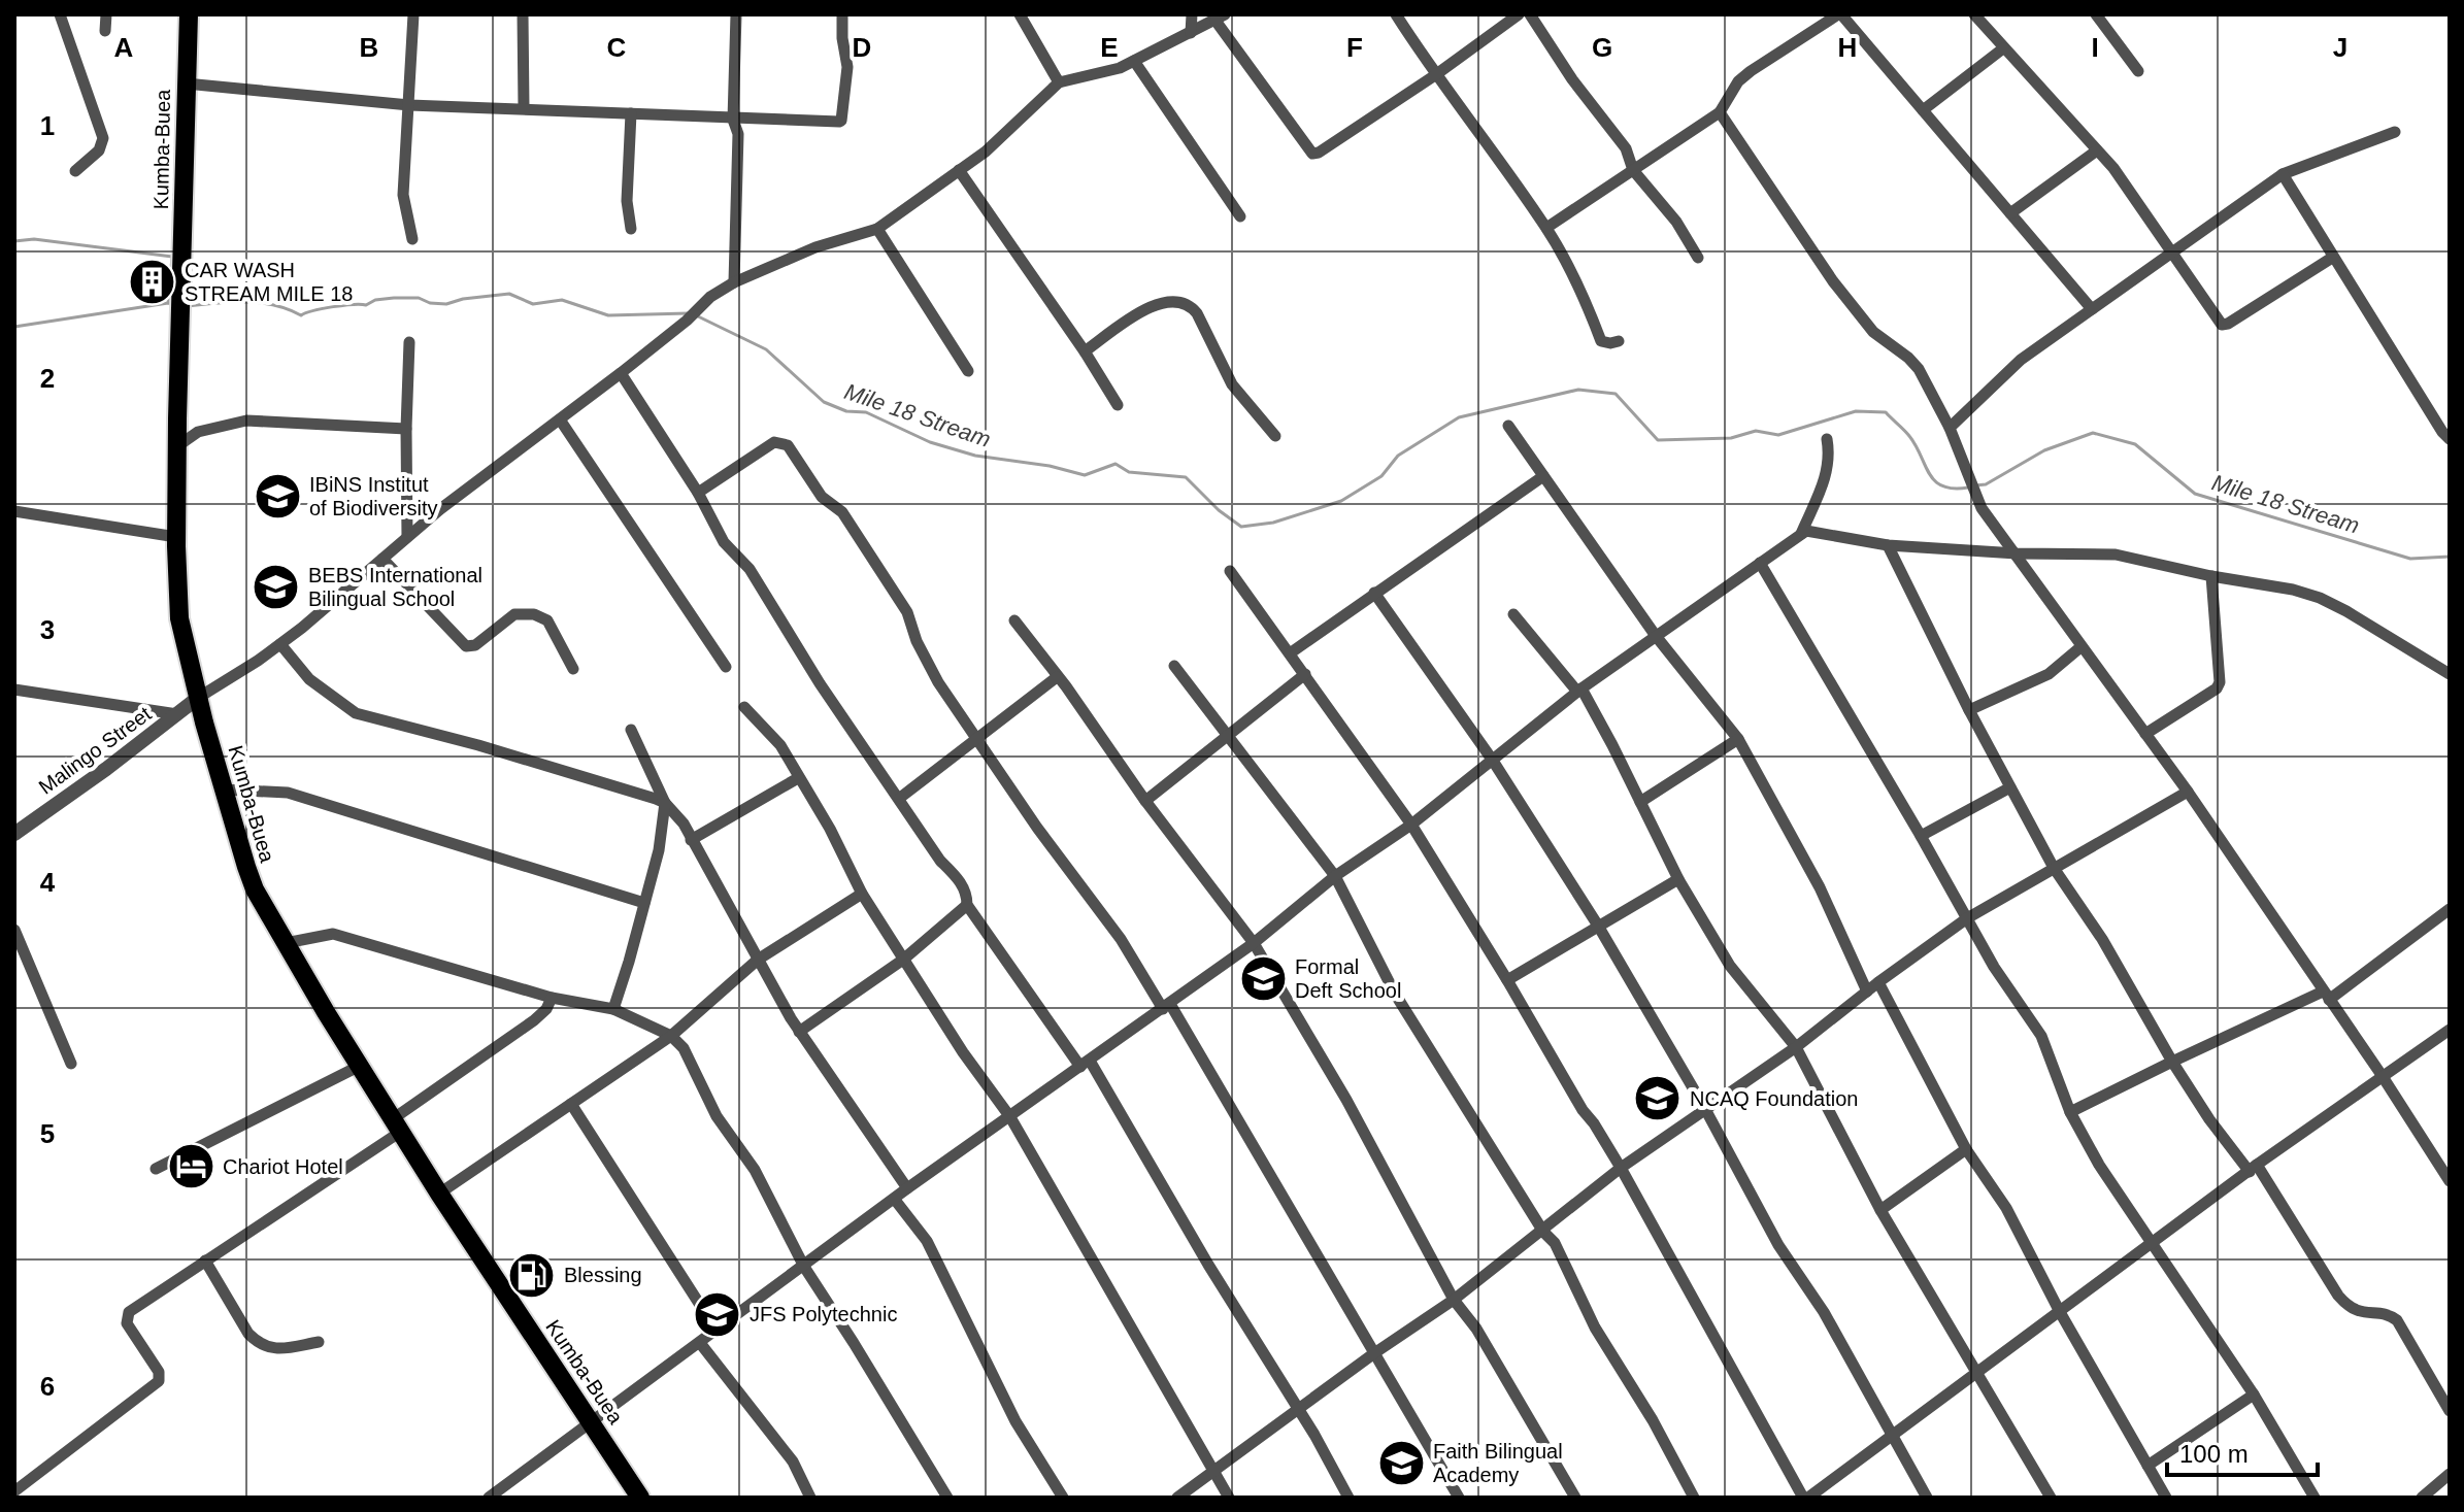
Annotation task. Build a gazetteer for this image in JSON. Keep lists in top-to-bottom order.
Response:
{
  "streets": {
    "highway": ["Kumba-Buea"],
    "street": ["Malingo Street"]
  },
  "crossings": [
    ["Kumba-Buea", "Malingo Street"]
  ],
  "water": ["Mile 18 Stream"],
  "places": {
    "building": ["CAR WASH STREAM MILE 18"],
    "school or university": [
      "IBiNS Institut of Biodiversity",
      "BEBS International Bilingual School",
      "Formal Deft School",
      "NCAQ Foundation",
      "JFS Polytechnic",
      "Faith Bilingual Academy"
    ],
    "hotel": ["Chariot Hotel"],
    "fuel station": ["Blessing"]
  },
  "scale_bar": "100 m",
  "grid": {
    "columns": [
      "A",
      "B",
      "C",
      "D",
      "E",
      "F",
      "G",
      "H",
      "I",
      "J"
    ],
    "rows": [
      "1",
      "2",
      "3",
      "4",
      "5",
      "6"
    ]
  }
}
